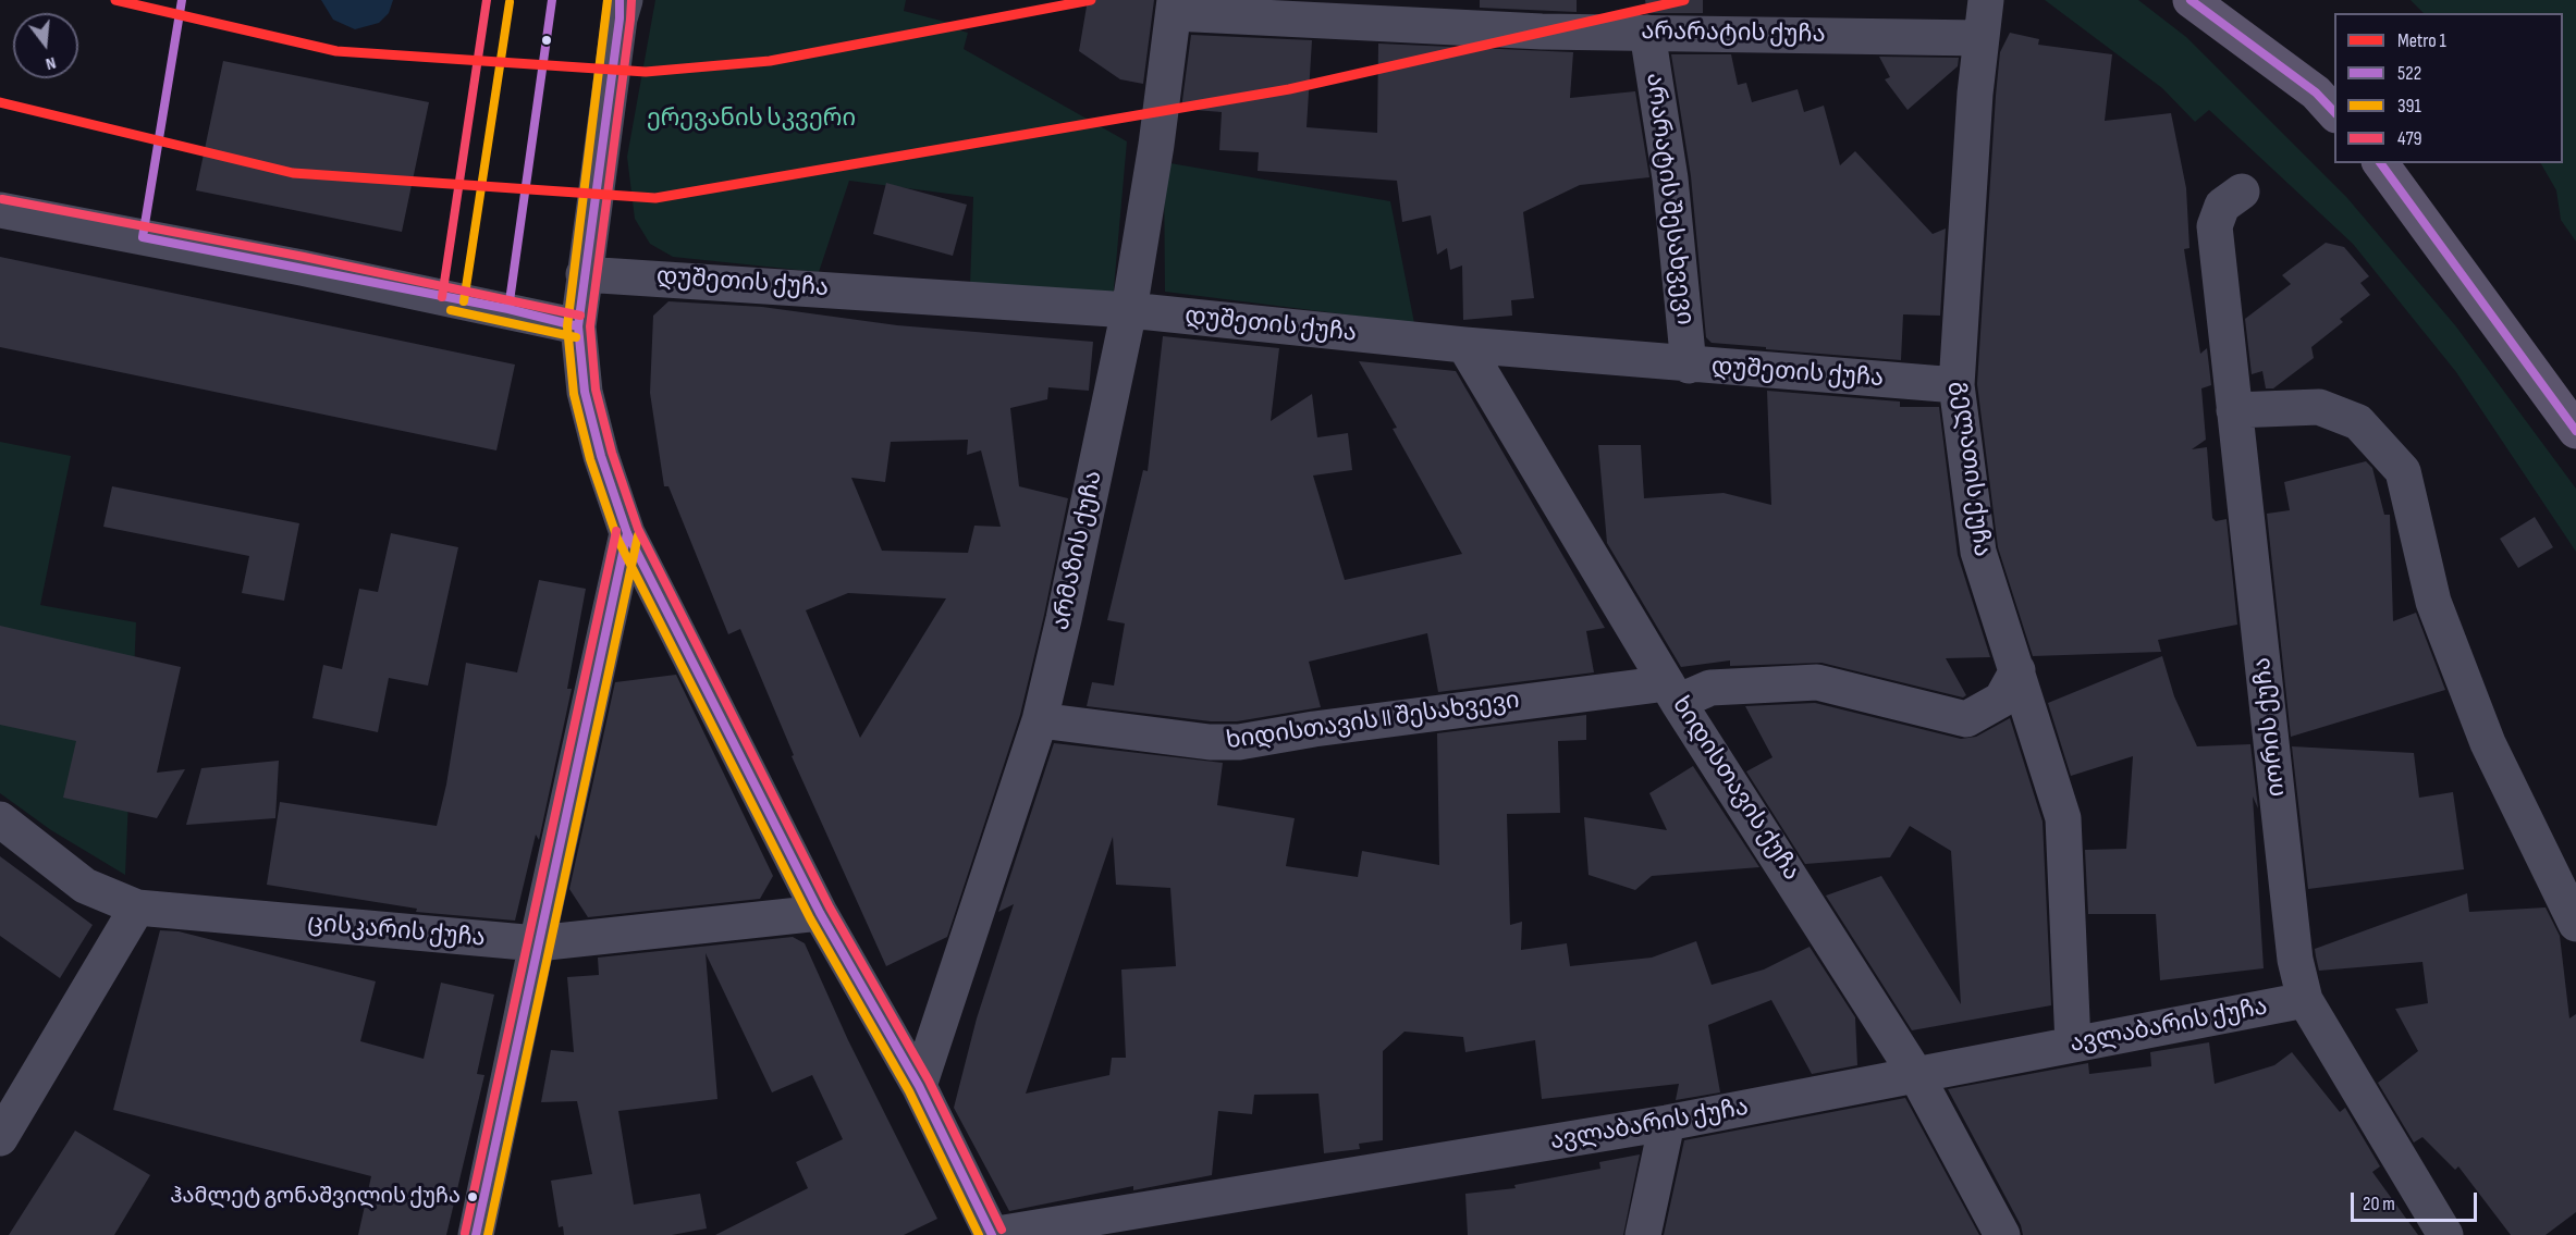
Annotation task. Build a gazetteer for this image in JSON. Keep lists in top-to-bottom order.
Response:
{
  "streets": {
    "street": [
      "არარატის ქუჩა",
      "არარატის შესახვევი",
      "დუშეთის ქუჩა",
      "გელათის ქუჩა",
      "არმაზის ქუჩა",
      "ხიდისთავის II შესახვევი",
      "იორის ქუჩა",
      "ხიდისთავის ქუჩა",
      "ცისკარის ქუჩა",
      "ავლაბარის ქუჩა"
    ]
  },
  "crossings": [
    ["არარატის ქუჩა", "არარატის შესახვევი"],
    ["არარატის ქუჩა", "გელათის ქუჩა"],
    ["არარატის ქუჩა", "არმაზის ქუჩა"],
    ["არარატის შესახვევი", "დუშეთის ქუჩა"],
    ["დუშეთის ქუჩა", "გელათის ქუჩა"],
    ["დუშეთის ქუჩა", "არმაზის ქუჩა"],
    ["დუშეთის ქუჩა", "ხიდისთავის ქუჩა"],
    ["გელათის ქუჩა", "ხიდისთავის II შესახვევი"],
    ["გელათის ქუჩა", "ავლაბარის ქუჩა"],
    ["არმაზის ქუჩა", "ხიდისთავის II შესახვევი"],
    ["ხიდისთავის II შესახვევი", "ხიდისთავის ქუჩა"],
    ["იორის ქუჩა", "ავლაბარის ქუჩა"],
    ["ხიდისთავის ქუჩა", "ავლაბარის ქუჩა"]
  ],
  "parks": ["ერევანის სკვერი"],
  "places": ["ჰამლეტ გონაშვილის ქუჩა"],
  "lines": [
    "metro line 1",
    "transit line 522",
    "transit line 391",
    "transit line 479"
  ],
  "legend": [
    "Metro 1",
    "522",
    "391",
    "479"
  ],
  "scale_bar": "20 m",
  "north": "bottom"
}
